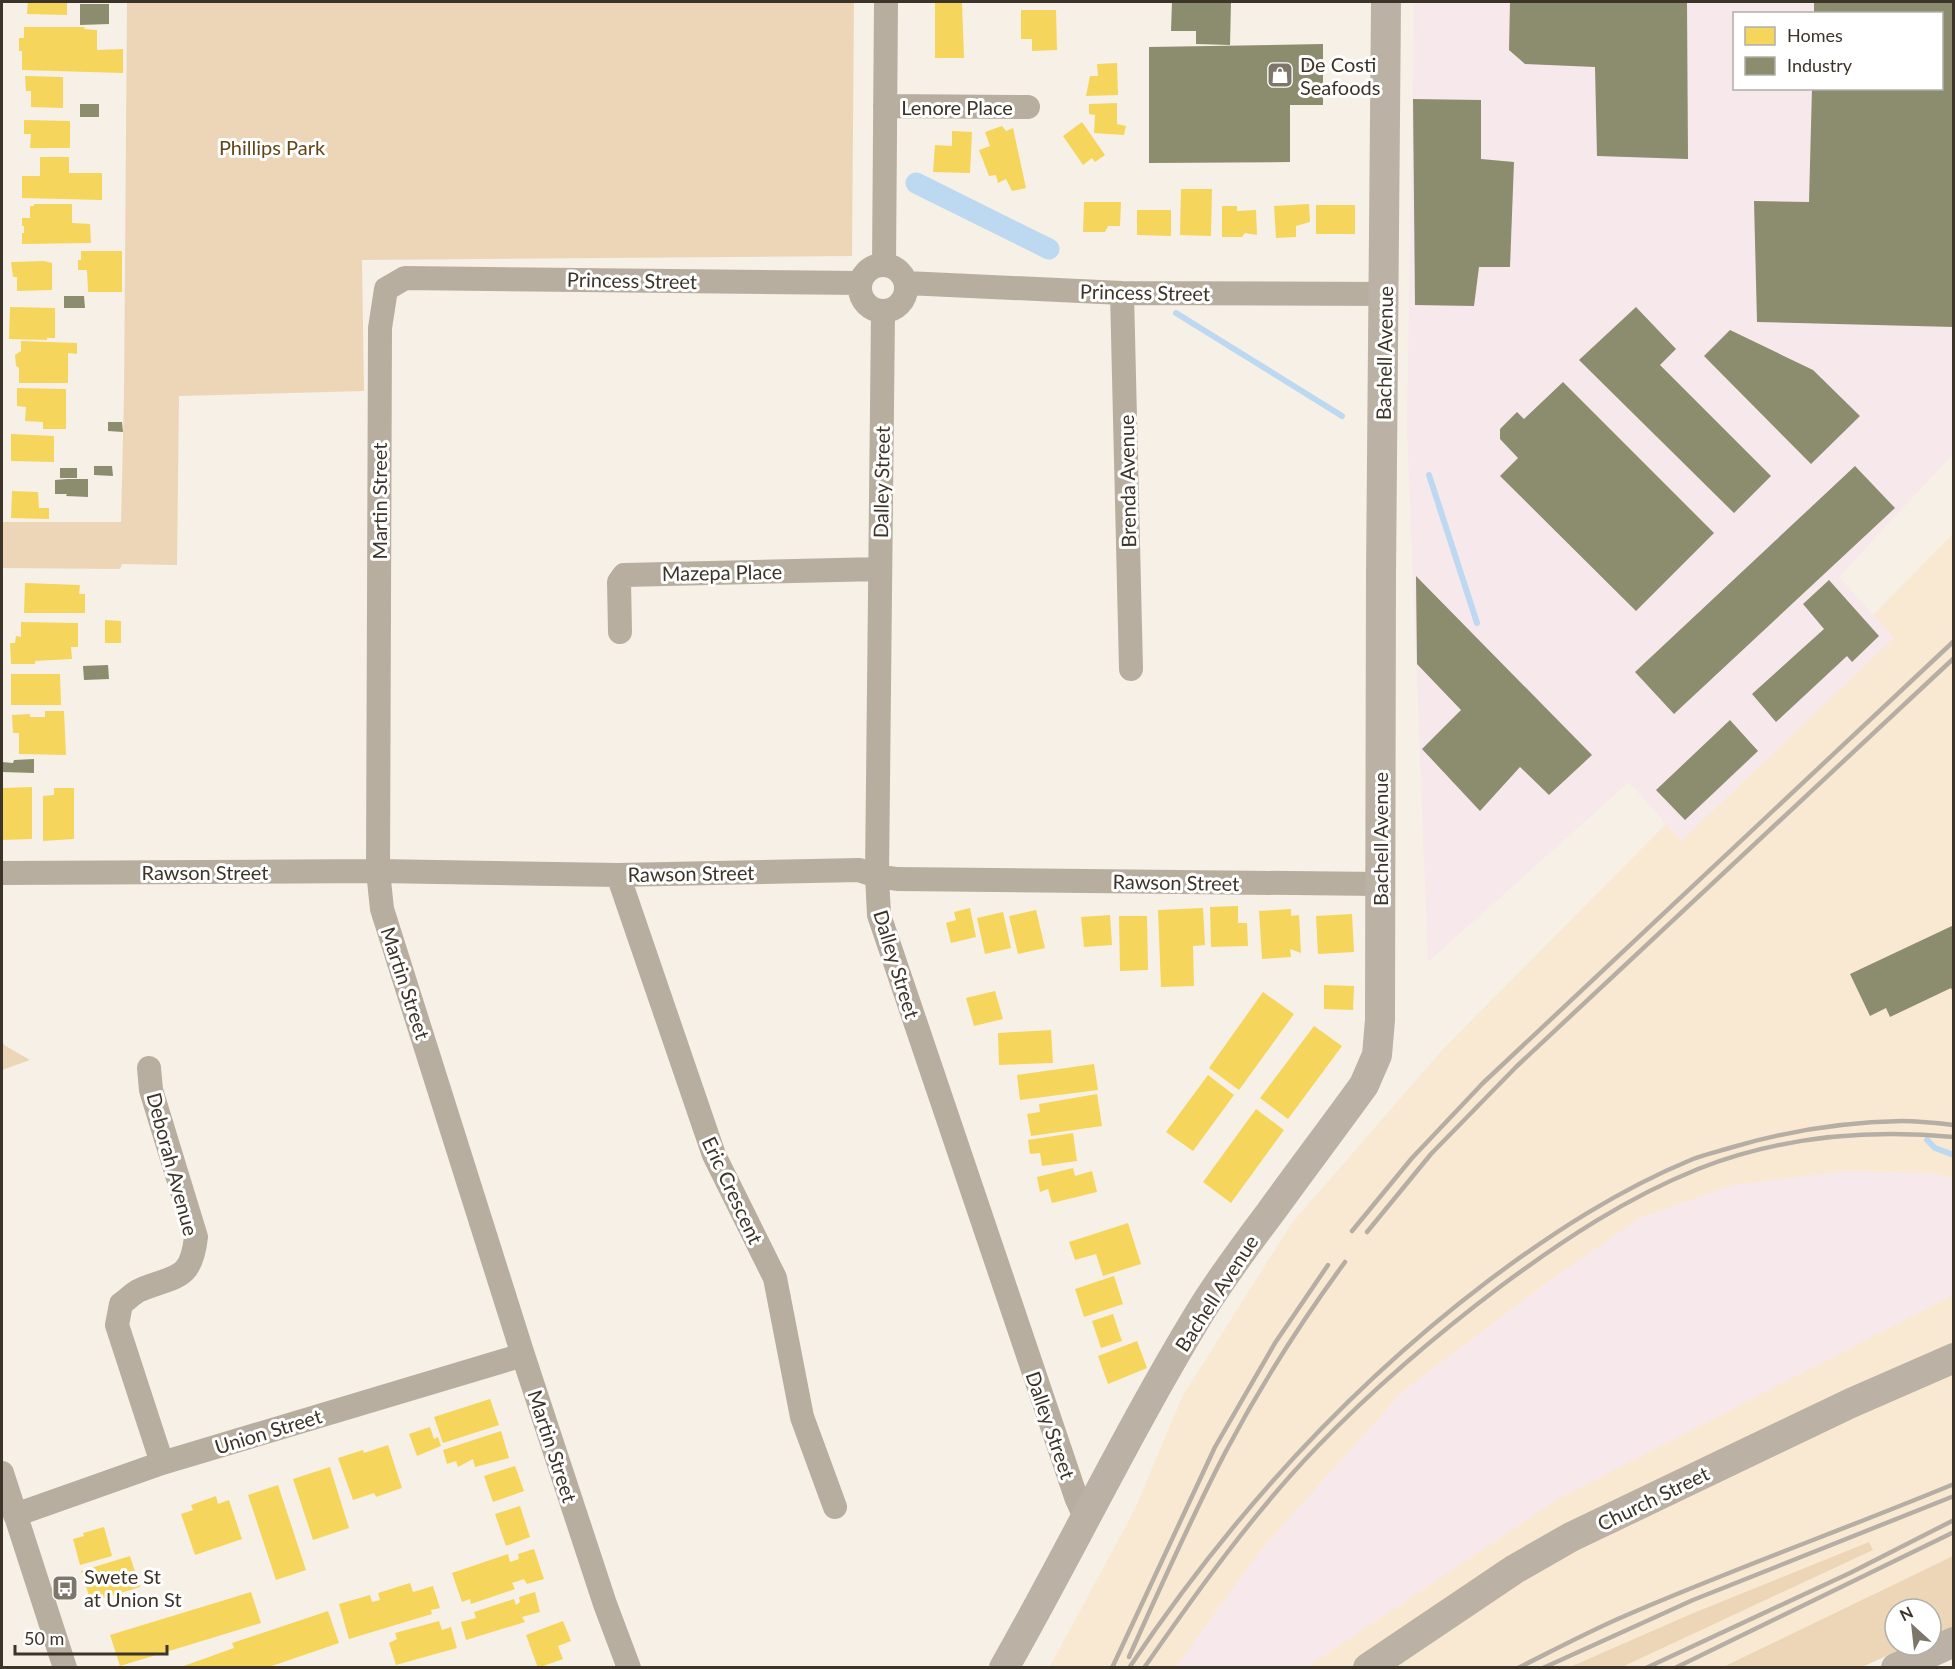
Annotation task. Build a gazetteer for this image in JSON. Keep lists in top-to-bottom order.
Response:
{
  "streets": {
    "main road": ["Bachell Avenue", "Church Street"],
    "street": [
      "Lenore Place",
      "Princess Street",
      "Brenda Avenue",
      "Dalley Street",
      "Martin Street",
      "Mazepa Place",
      "Rawson Street",
      "Deborah Avenue",
      "Eric Crescent",
      "Union Street"
    ]
  },
  "crossings": [
    ["Princess Street", "Bachell Avenue"],
    ["Princess Street", "Brenda Avenue"],
    ["Princess Street", "Dalley Street"],
    ["Princess Street", "Martin Street"],
    ["Bachell Avenue", "Dalley Street"],
    ["Bachell Avenue", "Rawson Street"],
    ["Dalley Street", "Mazepa Place"],
    ["Dalley Street", "Rawson Street"],
    ["Martin Street", "Rawson Street"],
    ["Martin Street", "Union Street"],
    ["Rawson Street", "Eric Crescent"],
    ["Deborah Avenue", "Union Street"]
  ],
  "parks": ["Phillips Park"],
  "places": {
    "shop": ["De Costi Seafoods"],
    "bus stop": ["Swete St at Union St"]
  },
  "legend": ["Homes", "Industry"],
  "scale_bar": "50 m",
  "north": "top left"
}
